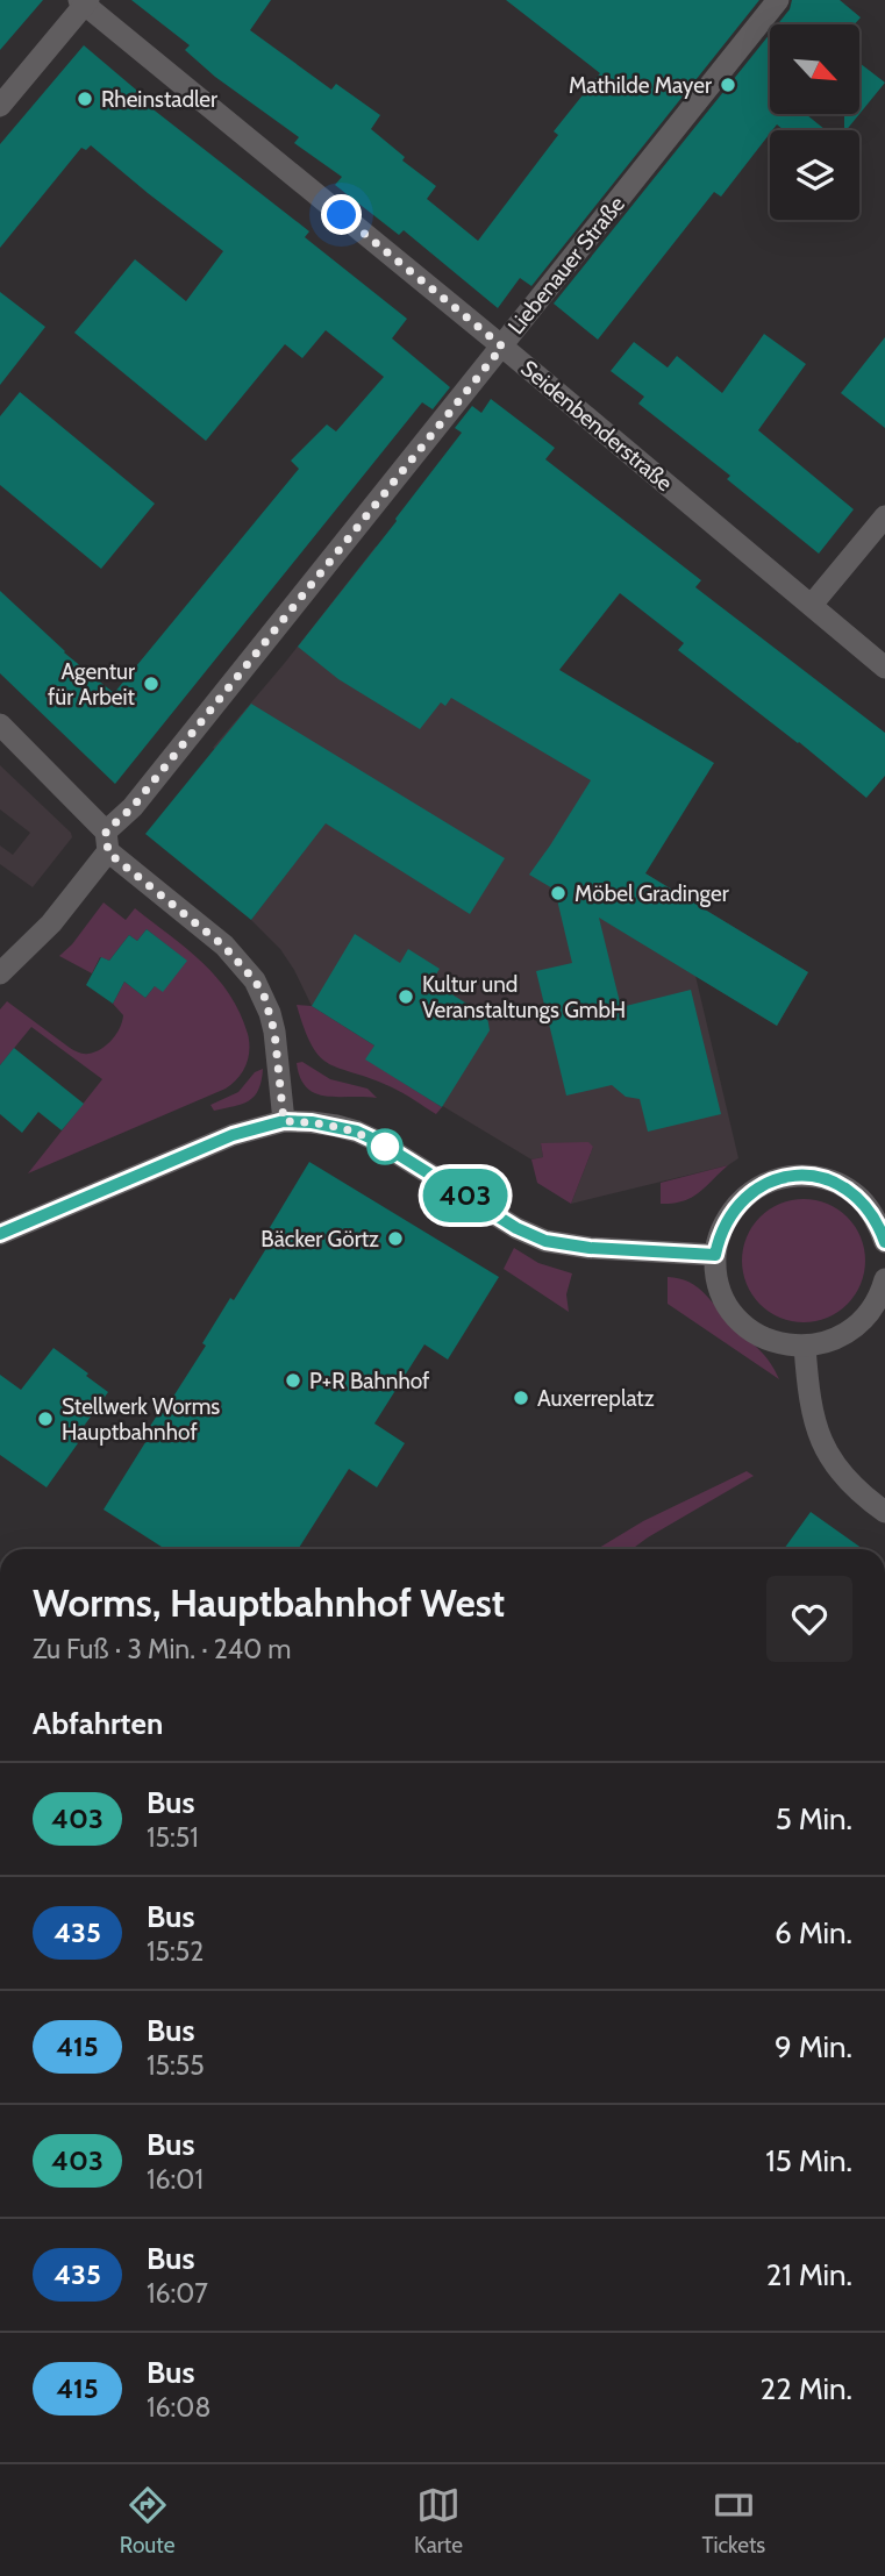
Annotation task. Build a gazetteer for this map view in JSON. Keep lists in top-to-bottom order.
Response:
{
  "streets": {
    "street": ["Liebenauer Straße", "Seidenbenderstraße"]
  },
  "crossings": [
    ["Liebenauer Straße", "Seidenbenderstraße"]
  ],
  "places": [
    "Mathilde Mayer",
    "Rheinstadler",
    "Agentur für Arbeit",
    "Möbel Gradinger",
    "Kultur und Veranstaltungs GmbH",
    "Bäcker Görtz",
    "P+R Bahnhof",
    "Auxerreplatz",
    "Stellwerk Worms Hauptbahnhof"
  ],
  "lines": ["bus line 403"],
  "north": "bottom right",
  "page": {
    "on_map": "403",
    "heading": [
      ["Worms, Hauptbahnhof West", "Zu Fuß · 3 Min. · 240 m"],
      "Abfahrten"
    ],
    "list": [
      {
        "mark": "403",
        "name": "Bus",
        "note": "15:51",
        "value": "5 Min."
      },
      {
        "mark": "435",
        "name": "Bus",
        "note": "15:52",
        "value": "6 Min."
      },
      {
        "mark": "415",
        "name": "Bus",
        "note": "15:55",
        "value": "9 Min."
      },
      {
        "mark": "403",
        "name": "Bus",
        "note": "16:01",
        "value": "15 Min."
      },
      {
        "mark": "435",
        "name": "Bus",
        "note": "16:07",
        "value": "21 Min."
      },
      {
        "mark": "415",
        "name": "Bus",
        "note": "16:08",
        "value": "22 Min."
      }
    ],
    "tabs": ["Route", "Karte", "Tickets"]
  }
}
